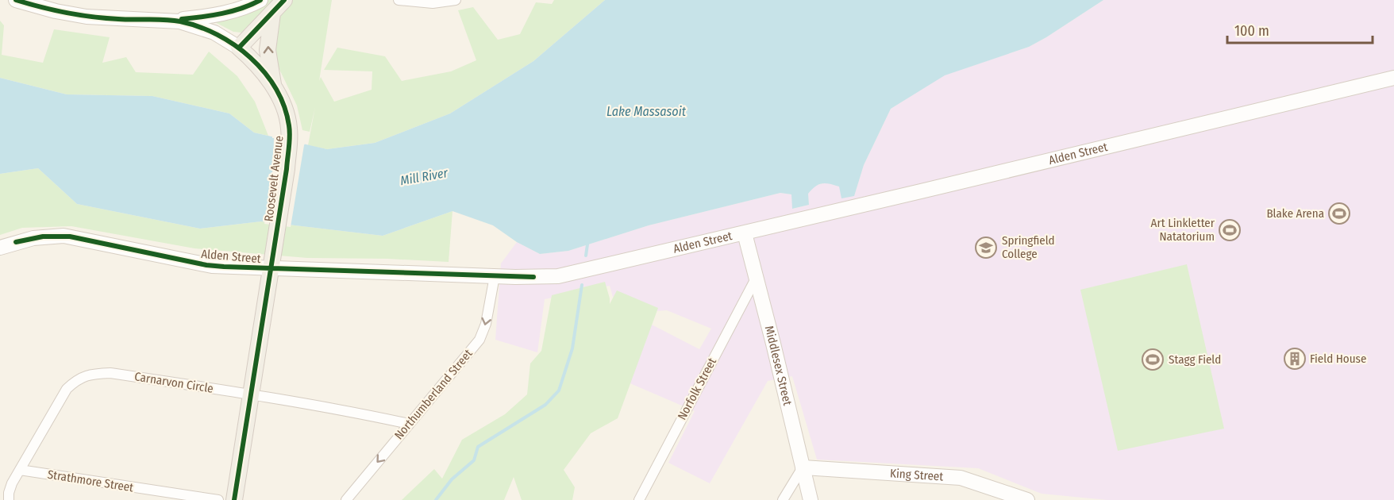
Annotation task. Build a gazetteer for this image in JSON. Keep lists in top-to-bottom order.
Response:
{
  "streets": {
    "main road": [
      "Alden Street",
      "Roosevelt Avenue",
      "Middlesex Street",
      "King Street"
    ],
    "street": [
      "Carnarvon Circle",
      "Norfolk Street",
      "Northumberland Street",
      "Strathmore Street"
    ]
  },
  "crossings": [
    ["Alden Street", "Roosevelt Avenue"],
    ["Alden Street", "Middlesex Street"],
    ["Alden Street", "Northumberland Street"],
    ["Roosevelt Avenue", "Carnarvon Circle"],
    ["Middlesex Street", "Norfolk Street"],
    ["Middlesex Street", "King Street"],
    ["Carnarvon Circle", "Northumberland Street"],
    ["Carnarvon Circle", "Strathmore Street"]
  ],
  "one_way": ["Northumberland Street"],
  "water": ["Lake Massasoit", "Mill River"],
  "places": {
    "sports": ["Blake Arena", "Art Linkletter Natatorium", "Stagg Field"],
    "school or university": ["Springfield College"],
    "building": ["Field House"]
  },
  "scale_bar": "100 m"
}
